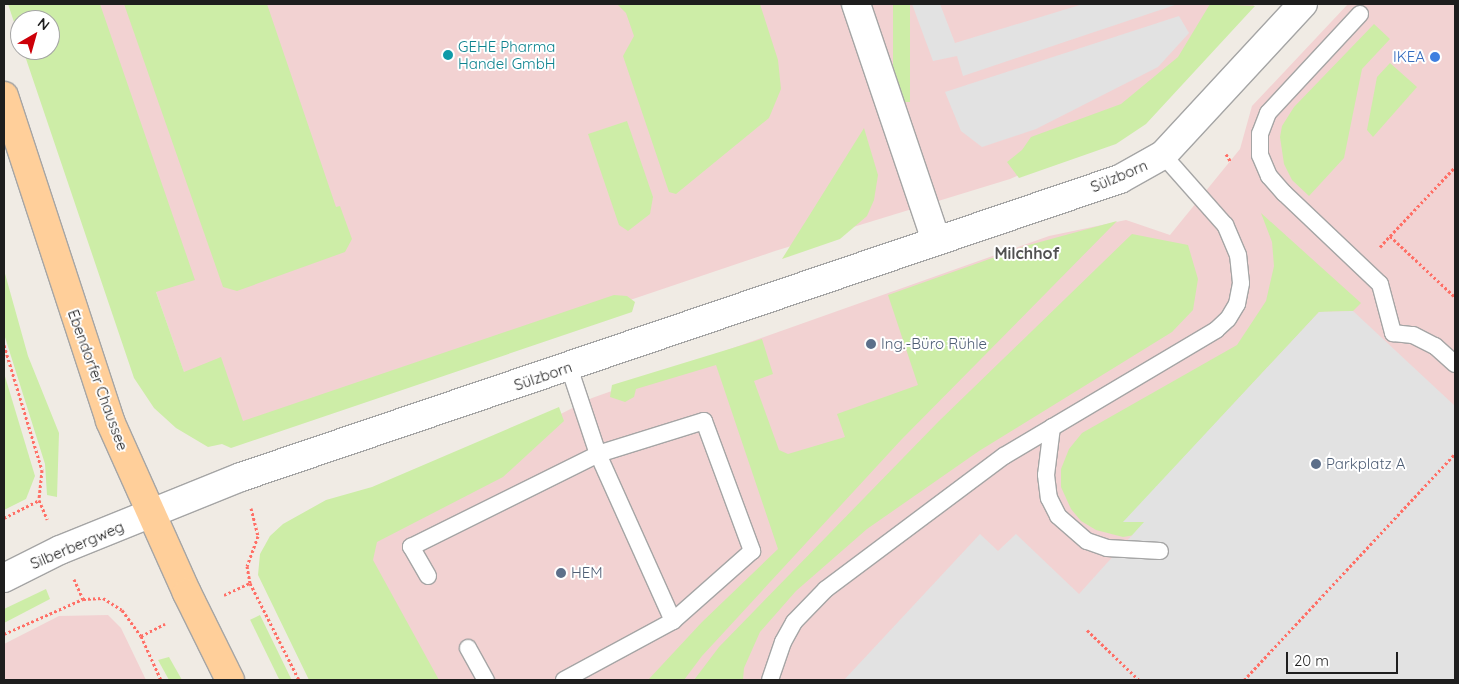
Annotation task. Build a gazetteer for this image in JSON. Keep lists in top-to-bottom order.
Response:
{
  "streets": {
    "main road": ["Ebendorfer Chaussee"],
    "street": ["Sülzborn", "Silberbergweg"]
  },
  "crossings": [
    ["Sülzborn", "Ebendorfer Chaussee"],
    ["Sülzborn", "Silberbergweg"],
    ["Ebendorfer Chaussee", "Silberbergweg"]
  ],
  "districts": ["Milchhof"],
  "places": [
    "GEHE Pharma Handel GmbH",
    "IKEA",
    "Ing.-Büro Rühle",
    "Parkplatz A",
    "HEM"
  ],
  "scale_bar": "20 m",
  "north": "top right"
}
